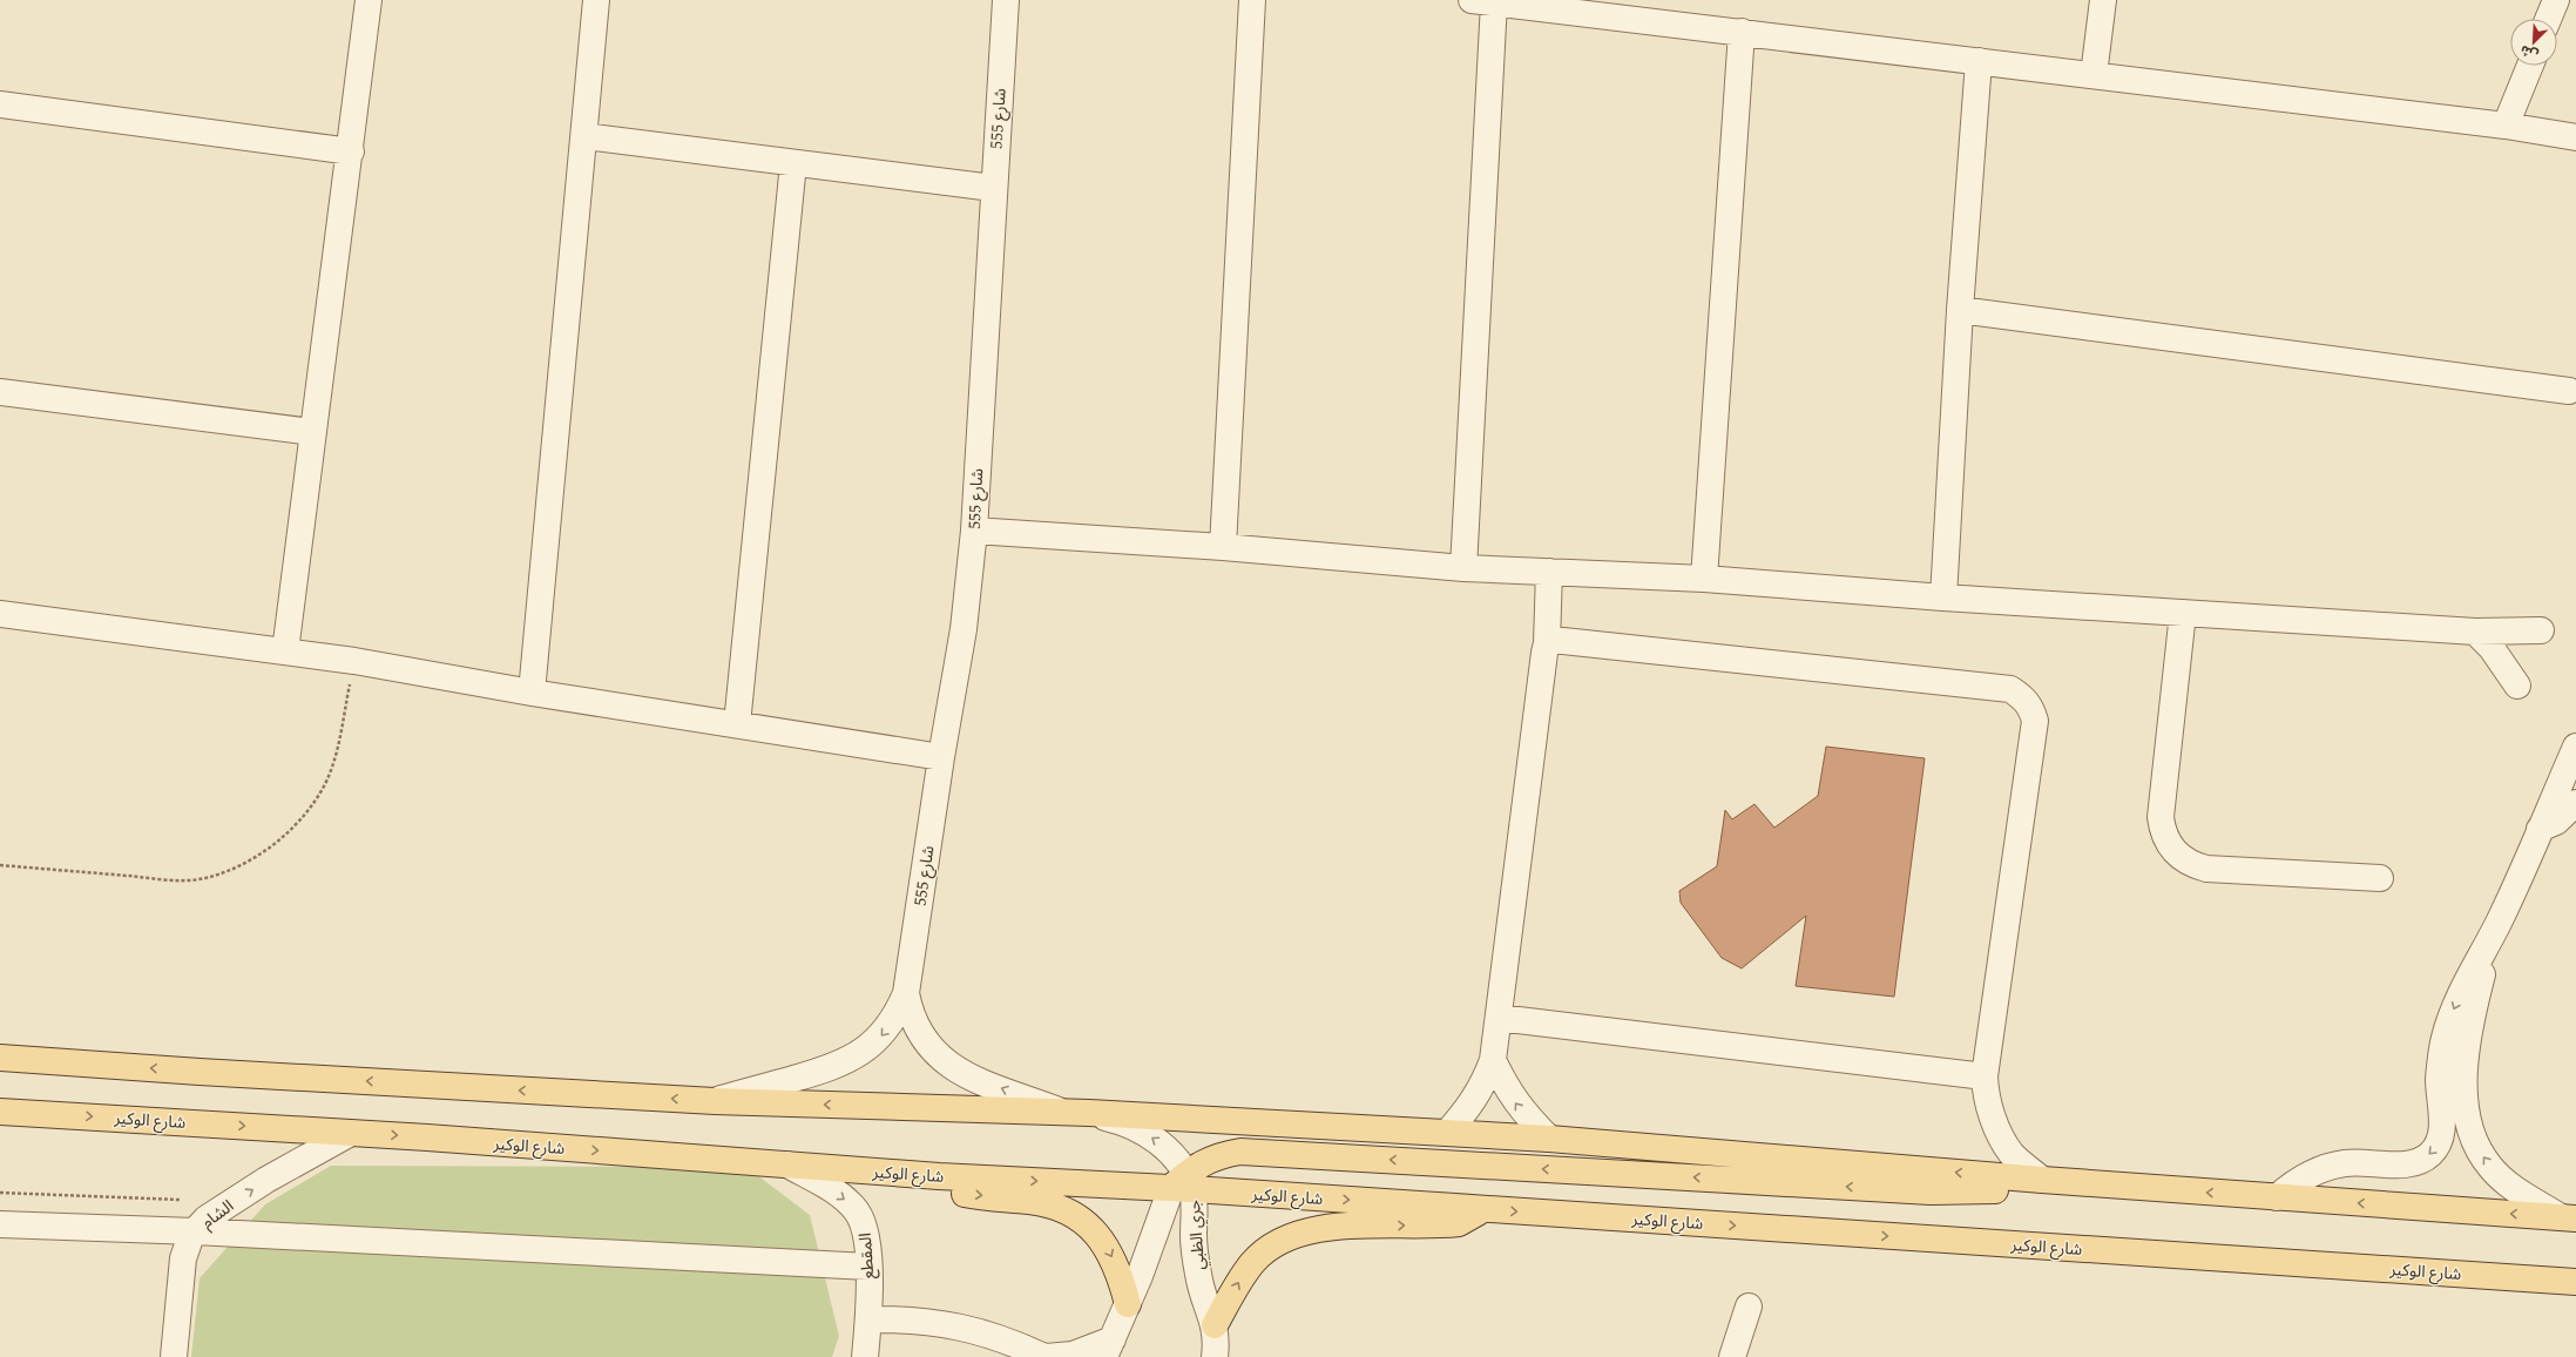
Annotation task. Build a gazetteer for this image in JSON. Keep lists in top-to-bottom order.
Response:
{
  "streets": {
    "main road": ["شارع الوكير"],
    "street": [
      "شارع 555",
      "الشام",
      "جري الظبي",
      "المقطع"
    ]
  },
  "crossings": [
    ["شارع الوكير", "الشام"],
    ["شارع الوكير", "جري الظبي"],
    ["شارع الوكير", "المقطع"]
  ],
  "one_way": ["الشام", "المقطع"],
  "north": "bottom left"
}
